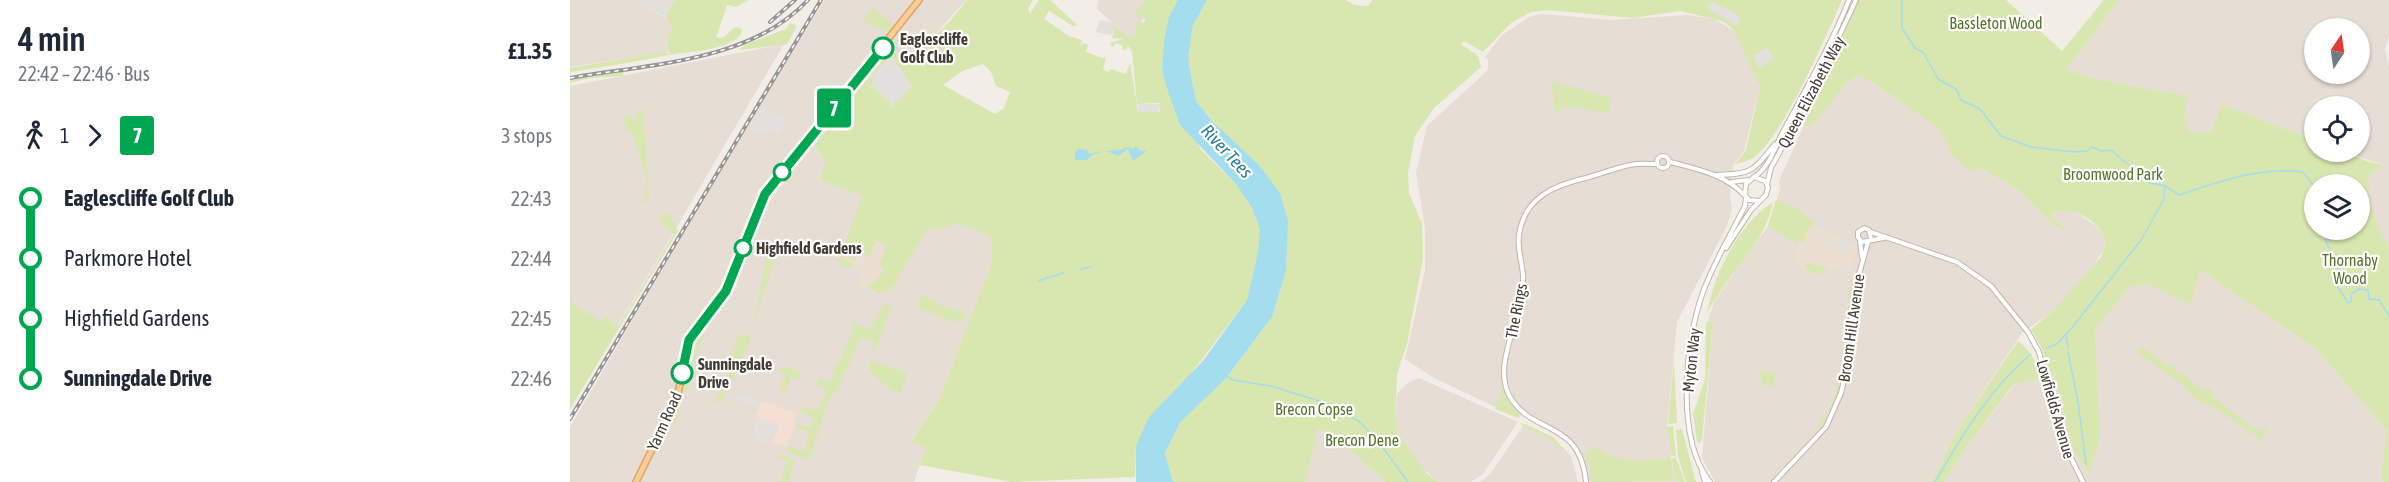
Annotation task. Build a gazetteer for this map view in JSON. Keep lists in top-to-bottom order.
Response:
{
  "streets": {
    "main road": ["Yarm Road"],
    "street": [
      "Queen Elizabeth Way",
      "The Rings",
      "Broom Hill Avenue",
      "Myton Way",
      "Lowfields Avenue"
    ]
  },
  "crossings": [
    ["Queen Elizabeth Way", "The Rings"],
    ["Queen Elizabeth Way", "Myton Way"],
    ["The Rings", "Myton Way"],
    ["Broom Hill Avenue", "Lowfields Avenue"]
  ],
  "water": ["River Tees"],
  "parks": [
    "Bassleton Wood",
    "Broomwood Park",
    "Thornaby Wood",
    "Brecon Copse",
    "Brecon Dene"
  ],
  "places": ["Eaglescliffe Golf Club", "Highfield Gardens", "Sunningdale Drive"],
  "lines": ["bus line 7"],
  "north": "top",
  "page": {
    "heading": ["4 min", "22:42 – 22:46 · Bus", "£1.35"],
    "on_map": "7",
    "legs": ["1", "7", "3 stops"],
    "list": [
      {
        "name": "Eaglescliffe Golf Club",
        "value": "22:43"
      },
      {
        "name": "Parkmore Hotel",
        "value": "22:44"
      },
      {
        "name": "Highfield Gardens",
        "value": "22:45"
      },
      {
        "name": "Sunningdale Drive",
        "value": "22:46"
      }
    ]
  }
}
